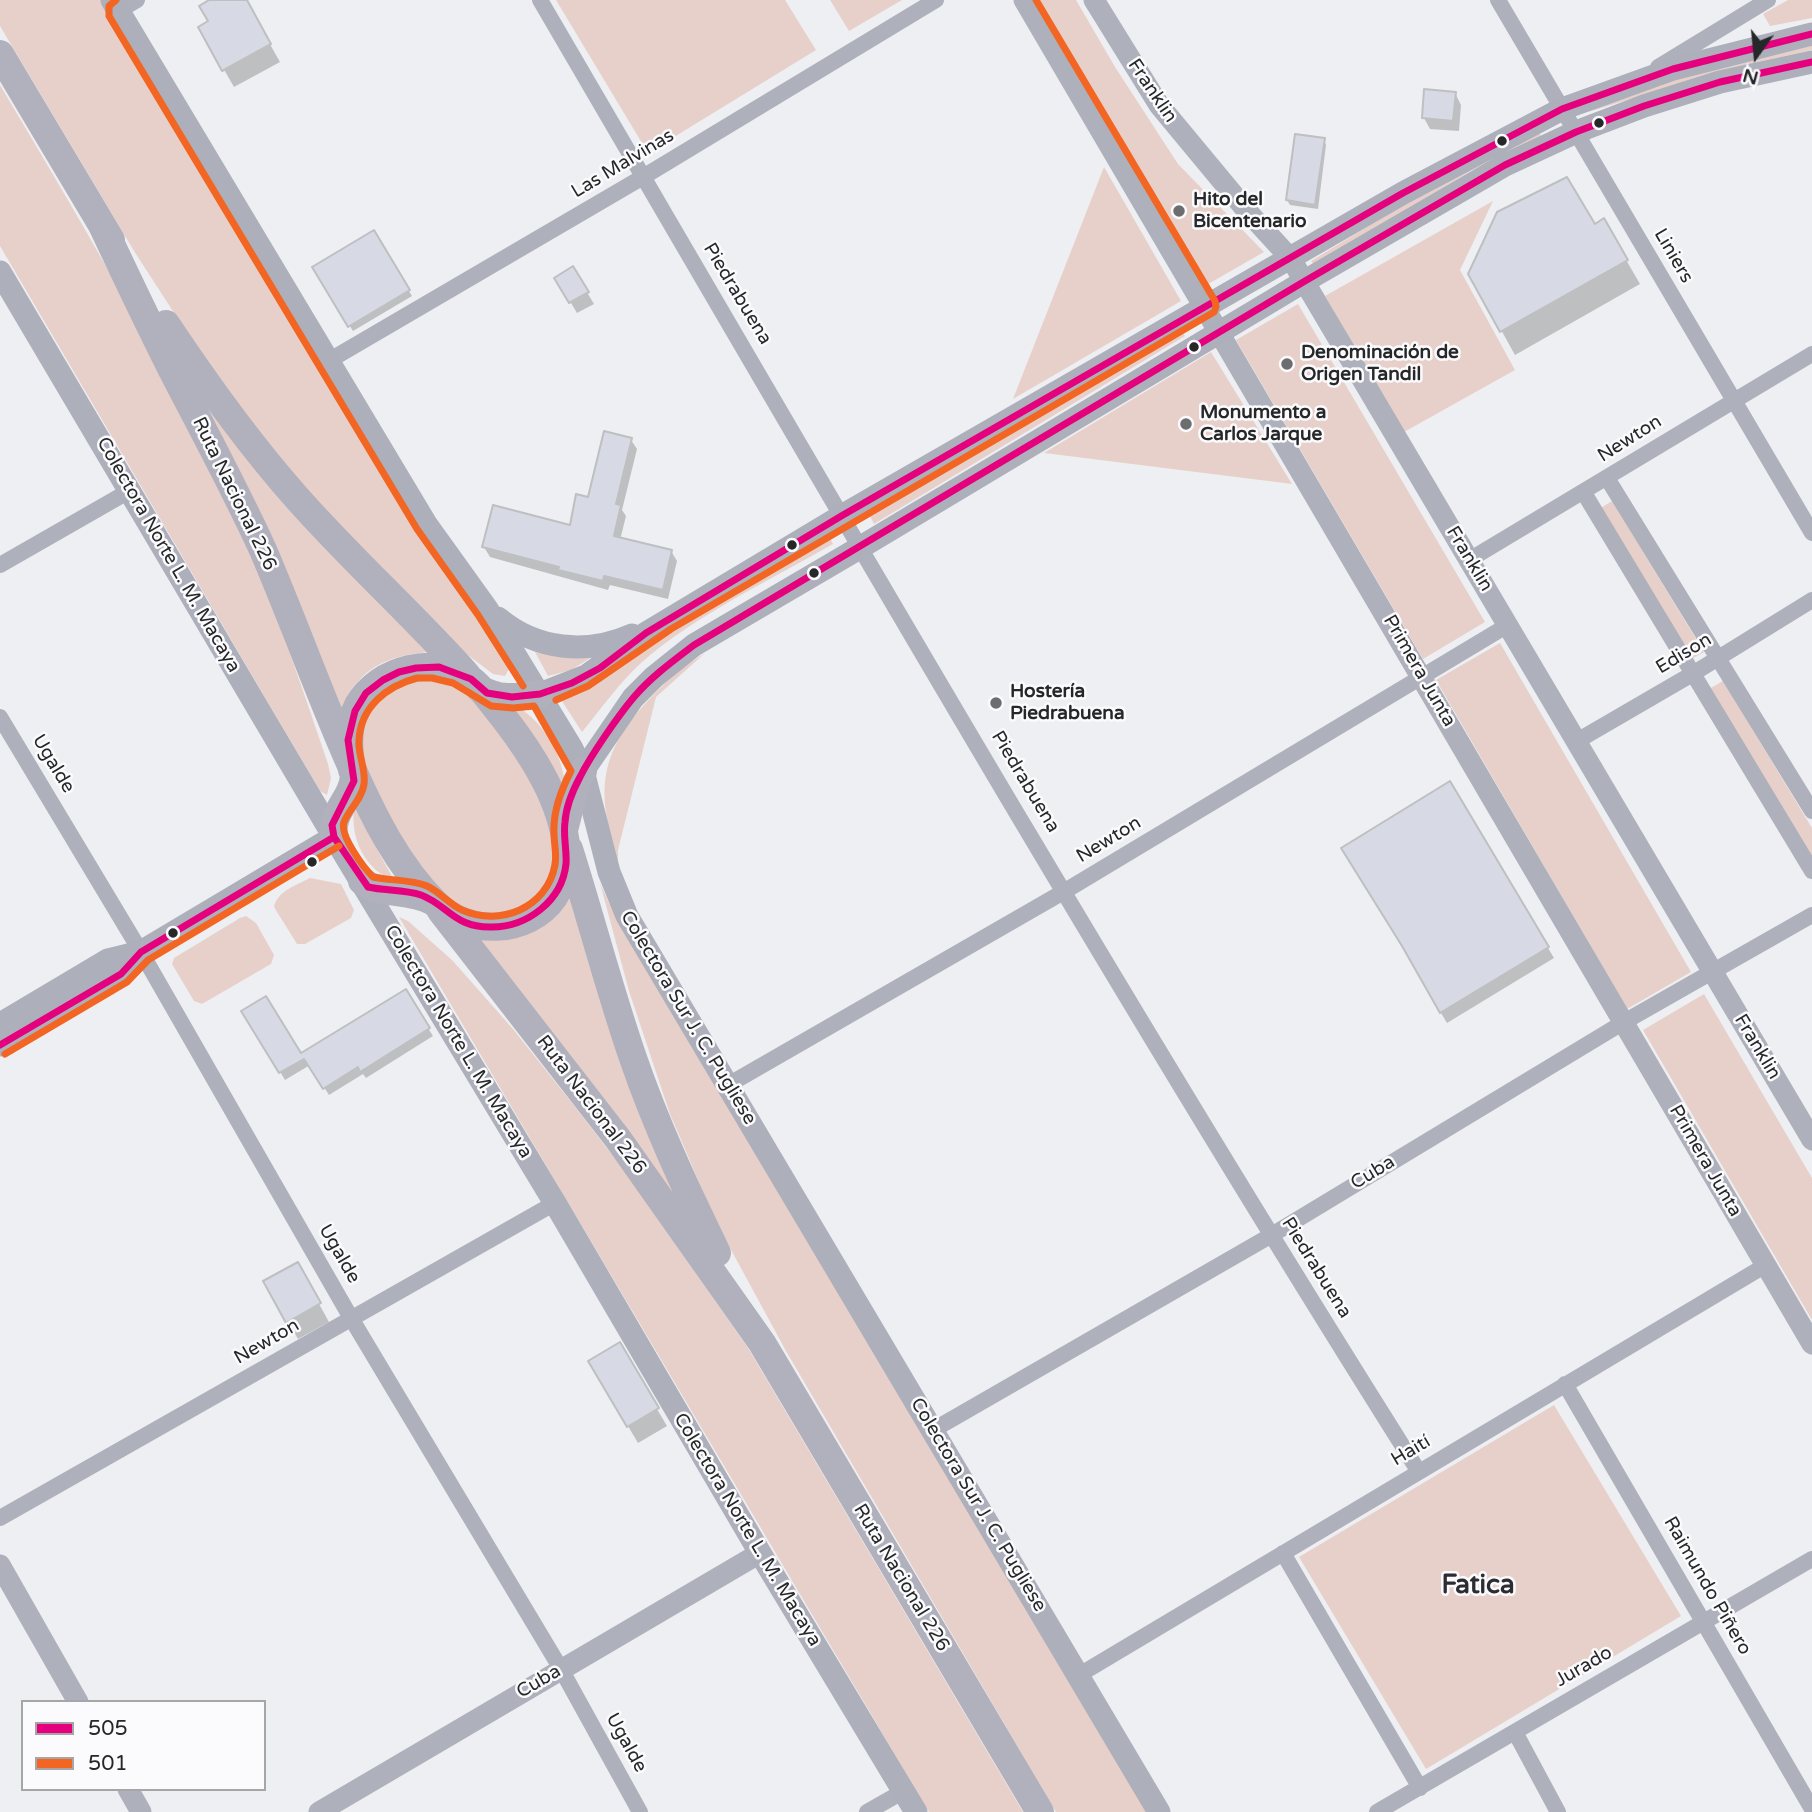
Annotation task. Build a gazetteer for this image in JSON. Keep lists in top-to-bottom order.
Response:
{
  "streets": {
    "highway": ["Ruta Nacional 226"],
    "main road": ["Colectora Norte L. M. Macaya", "Colectora Sur J. C. Pugliese"],
    "street": [
      "Franklin",
      "Las Malvinas",
      "Liniers",
      "Piedrabuena",
      "Newton",
      "Edison",
      "Primera Junta",
      "Ugalde",
      "Cuba",
      "Haití",
      "Raimundo Piñero",
      "Jurado"
    ]
  },
  "crossings": [
    ["Franklin", "Newton"],
    ["Franklin", "Edison"],
    ["Franklin", "Cuba"],
    ["Las Malvinas", "Piedrabuena"],
    ["Las Malvinas", "Colectora Sur J. C. Pugliese"],
    ["Liniers", "Newton"],
    ["Piedrabuena", "Newton"],
    ["Piedrabuena", "Cuba"],
    ["Piedrabuena", "Haití"],
    ["Newton", "Colectora Norte L. M. Macaya"],
    ["Newton", "Primera Junta"],
    ["Newton", "Ugalde"],
    ["Newton", "Colectora Sur J. C. Pugliese"],
    ["Colectora Norte L. M. Macaya", "Cuba"],
    ["Primera Junta", "Cuba"],
    ["Primera Junta", "Haití"],
    ["Ugalde", "Cuba"],
    ["Colectora Sur J. C. Pugliese", "Cuba"],
    ["Colectora Sur J. C. Pugliese", "Haití"],
    ["Haití", "Raimundo Piñero"],
    ["Raimundo Piñero", "Jurado"]
  ],
  "districts": ["Fatica"],
  "places": [
    "Hito del Bicentenario",
    "Denominación de Origen Tandil",
    "Monumento a Carlos Jarque",
    "Hostería Piedrabuena"
  ],
  "lines": ["transit line 501", "transit line 505"],
  "legend": ["505", "501"],
  "north": "bottom"
}
